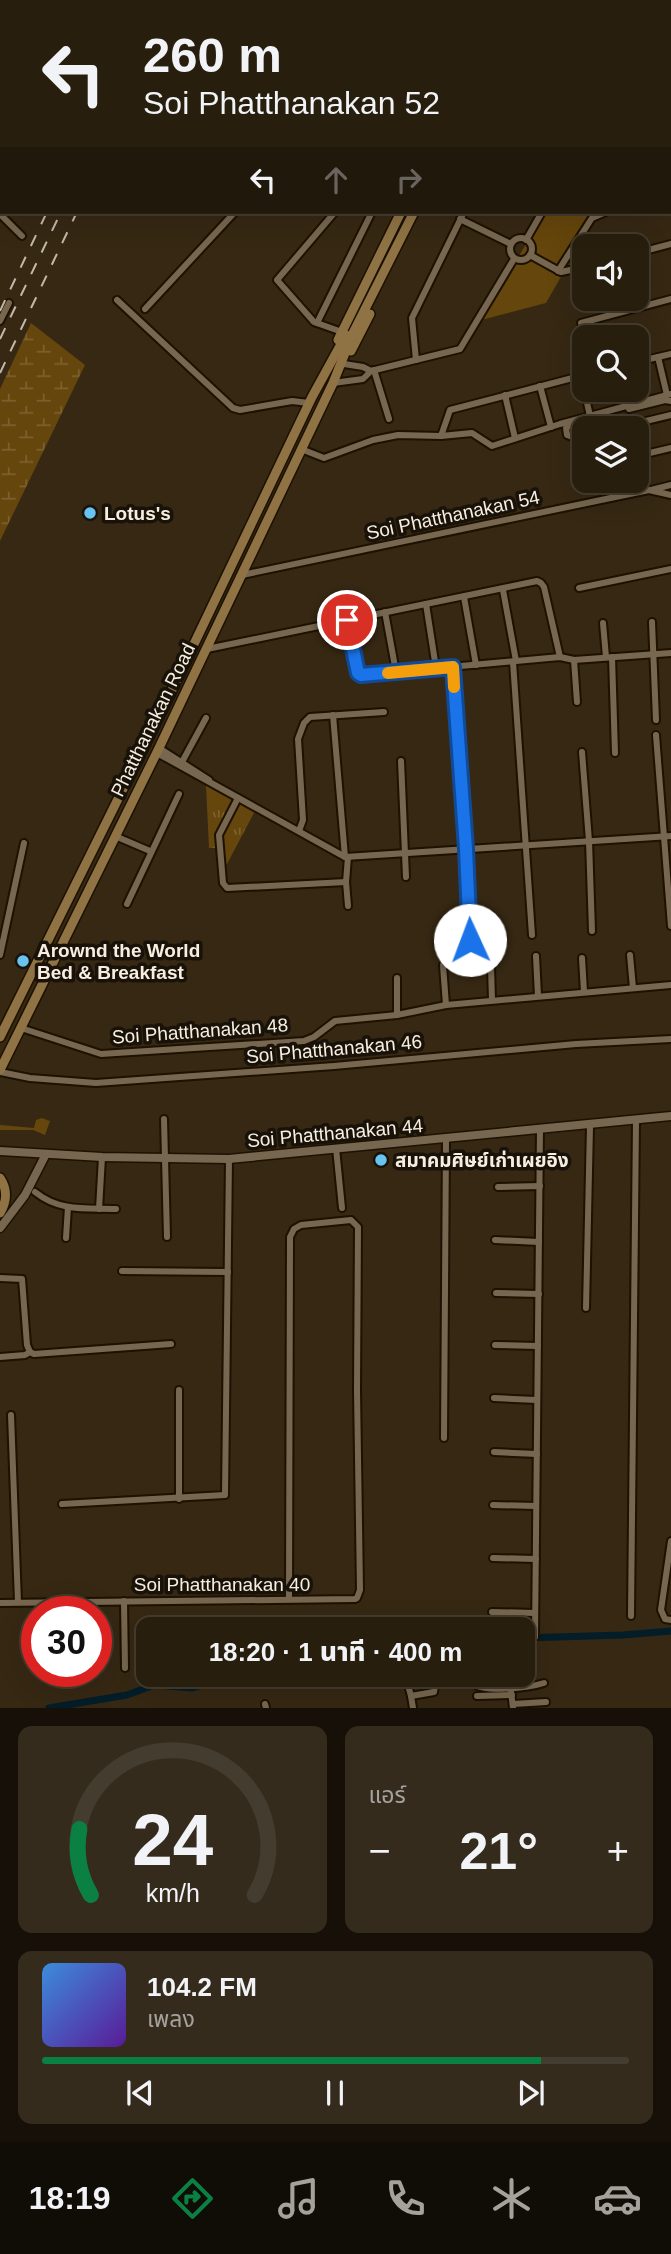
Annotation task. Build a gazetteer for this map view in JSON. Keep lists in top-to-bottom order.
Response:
{
  "streets": {
    "main road": ["Phatthanakan Road"],
    "street": [
      "Soi Phatthanakan 54",
      "Soi Phatthanakan 48",
      "Soi Phatthanakan 46",
      "Soi Phatthanakan 44",
      "Soi Phatthanakan 40"
    ]
  },
  "crossings": [
    ["Soi Phatthanakan 54", "Phatthanakan Road"],
    ["Phatthanakan Road", "Soi Phatthanakan 48"],
    ["Phatthanakan Road", "Soi Phatthanakan 46"]
  ],
  "places": ["Lotus's", "Arownd the World Bed & Breakfast", "สมาคมศิษย์เก่าเผยอิง"],
  "page": {
    "turn": ["260 m", "Soi Phatthanakan 52"],
    "limit": "30",
    "trip": "18:20 · 1 นาที · 400 m",
    "tile": "แอร์",
    "heat": ["−", "21°", "+"],
    "song": ["104.2 FM", "เพลง"],
    "tabs": "18:19",
    "gauge": ["24", "km/h"]
  }
}
